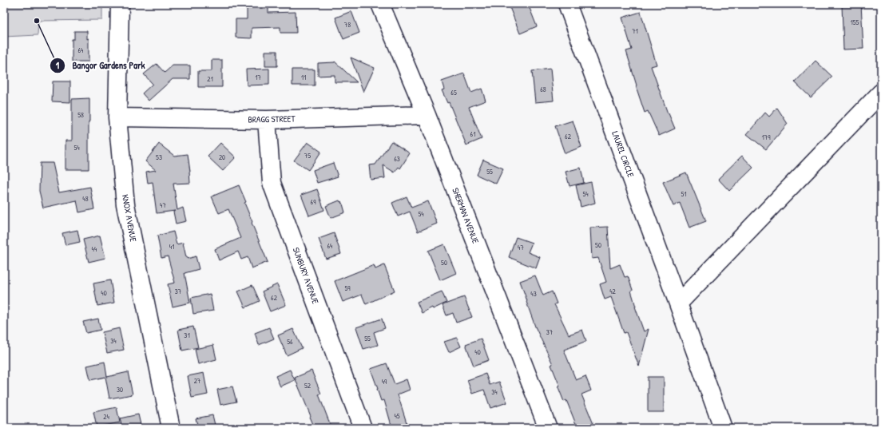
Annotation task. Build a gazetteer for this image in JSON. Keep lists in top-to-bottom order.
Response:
{
  "streets": {
    "street": [
      "BRAGG STREET",
      "LAUREL CIRCLE",
      "SHERMAN AVENUE",
      "KNOX AVENUE",
      "SUNBURY AVENUE"
    ]
  },
  "crossings": [
    ["BRAGG STREET", "SHERMAN AVENUE"],
    ["BRAGG STREET", "KNOX AVENUE"],
    ["BRAGG STREET", "SUNBURY AVENUE"]
  ],
  "places": ["Bangor Gardens Park"],
  "house_numbers": [
    "155",
    "78",
    "71",
    "64",
    "17",
    "11",
    "21",
    "68",
    "65",
    "58",
    "61",
    "62",
    "179",
    "54",
    "75",
    "53",
    "20",
    "63",
    "55",
    "54",
    "51",
    "48",
    "69",
    "47",
    "54",
    "50",
    "64",
    "41",
    "47",
    "44",
    "50",
    "59",
    "37",
    "42",
    "40",
    "43",
    "62",
    "37",
    "31",
    "55",
    "34",
    "56",
    "40",
    "27",
    "49",
    "52",
    "30",
    "34",
    "45",
    "24"
  ]
}
